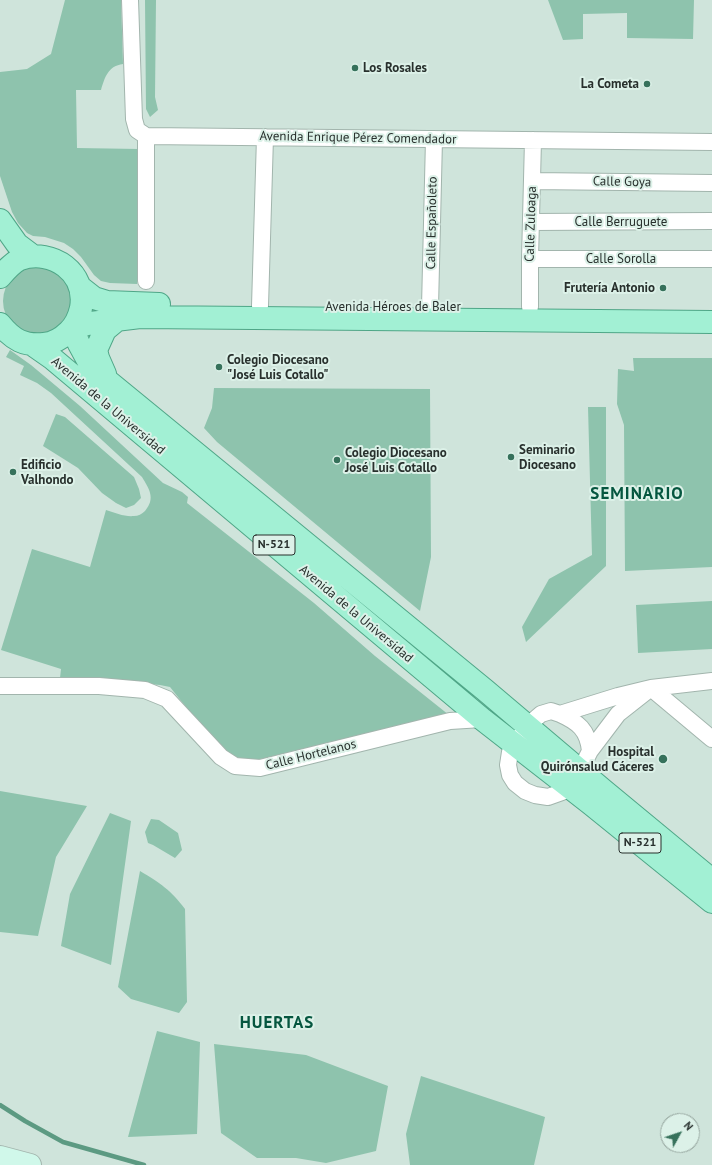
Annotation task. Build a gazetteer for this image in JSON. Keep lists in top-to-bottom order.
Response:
{
  "streets": {
    "main road": ["Avenida Héroes de Baler", "Avenida de la Universidad", "N-521"],
    "street": [
      "Avenida Enrique Pérez Comendador",
      "Calle Goya",
      "Calle Berruguete",
      "Calle Españoleto",
      "Calle Zuloaga",
      "Calle Sorolla",
      "Calle Hortelanos"
    ]
  },
  "crossings": [
    ["Avenida Enrique Pérez Comendador", "Calle Españoleto"],
    ["Avenida Enrique Pérez Comendador", "Calle Zuloaga"],
    ["Calle Goya", "Calle Zuloaga"],
    ["Calle Berruguete", "Calle Zuloaga"],
    ["Calle Españoleto", "Avenida Héroes de Baler"],
    ["Calle Zuloaga", "Calle Sorolla"],
    ["Calle Zuloaga", "Avenida Héroes de Baler"],
    ["Avenida Héroes de Baler", "Avenida de la Universidad"],
    ["Avenida de la Universidad", "Calle Hortelanos"]
  ],
  "districts": ["SEMINARIO", "HUERTAS"],
  "places": [
    "Los Rosales",
    "La Cometa",
    "Frutería Antonio",
    "Colegio Diocesano \"José Luis Cotallo\"",
    "Seminario Diocesano",
    "Colegio Diocesano José Luis Cotallo",
    "Edificio Valhondo",
    "Hospital Quirónsalud Cáceres"
  ],
  "north": "top right"
}
